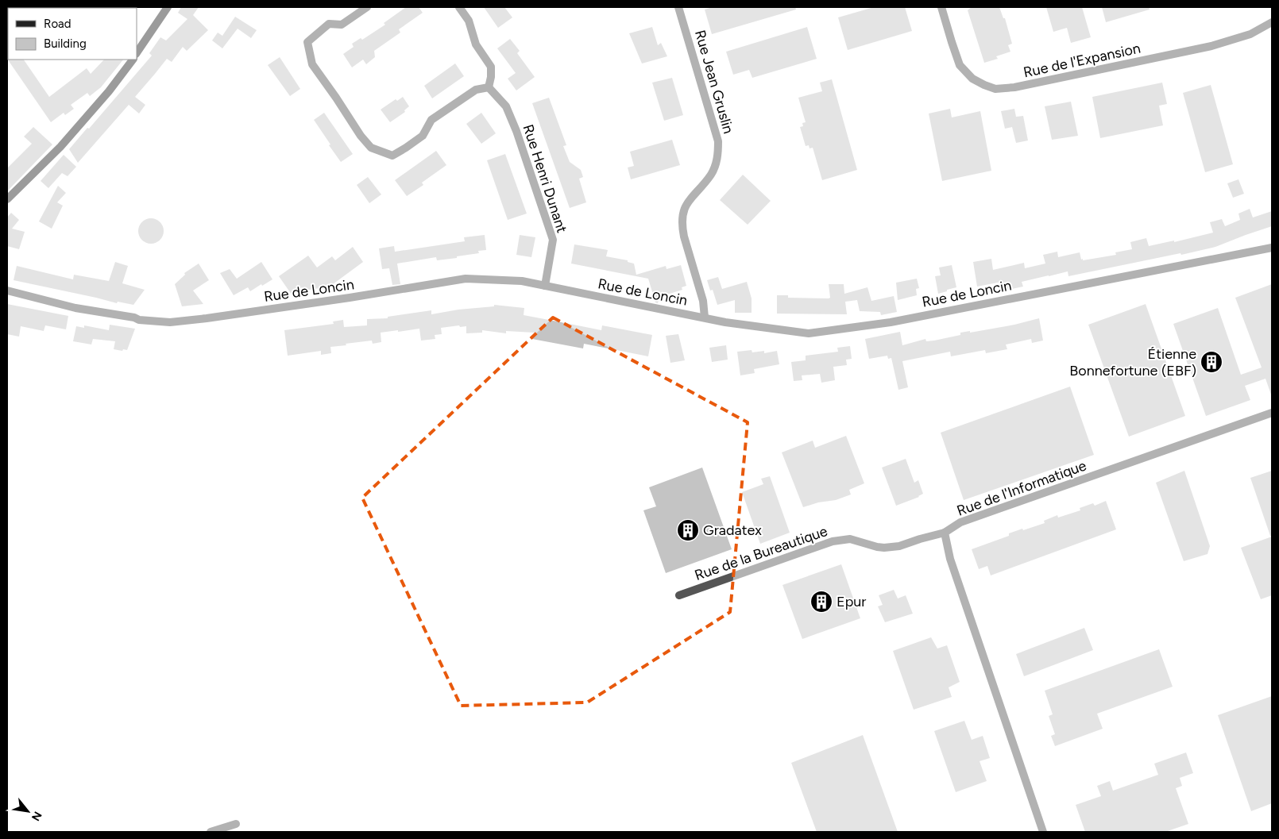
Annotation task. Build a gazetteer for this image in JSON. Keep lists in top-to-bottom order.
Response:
{
  "streets": {
    "street": [
      "Rue de l'Expansion",
      "Rue Jean Gruslin",
      "Rue Henri Dunant",
      "Rue de Loncin",
      "Rue de l'Informatique",
      "Rue de la Bureautique"
    ]
  },
  "crossings": [
    ["Rue Jean Gruslin", "Rue de Loncin"],
    ["Rue Henri Dunant", "Rue de Loncin"],
    ["Rue de l'Informatique", "Rue de la Bureautique"]
  ],
  "places": {
    "building": ["Étienne Bonnefortune (EBF)", "Gradatex", "Epur"]
  },
  "legend": ["Road", "Building"],
  "north": "bottom right"
}
